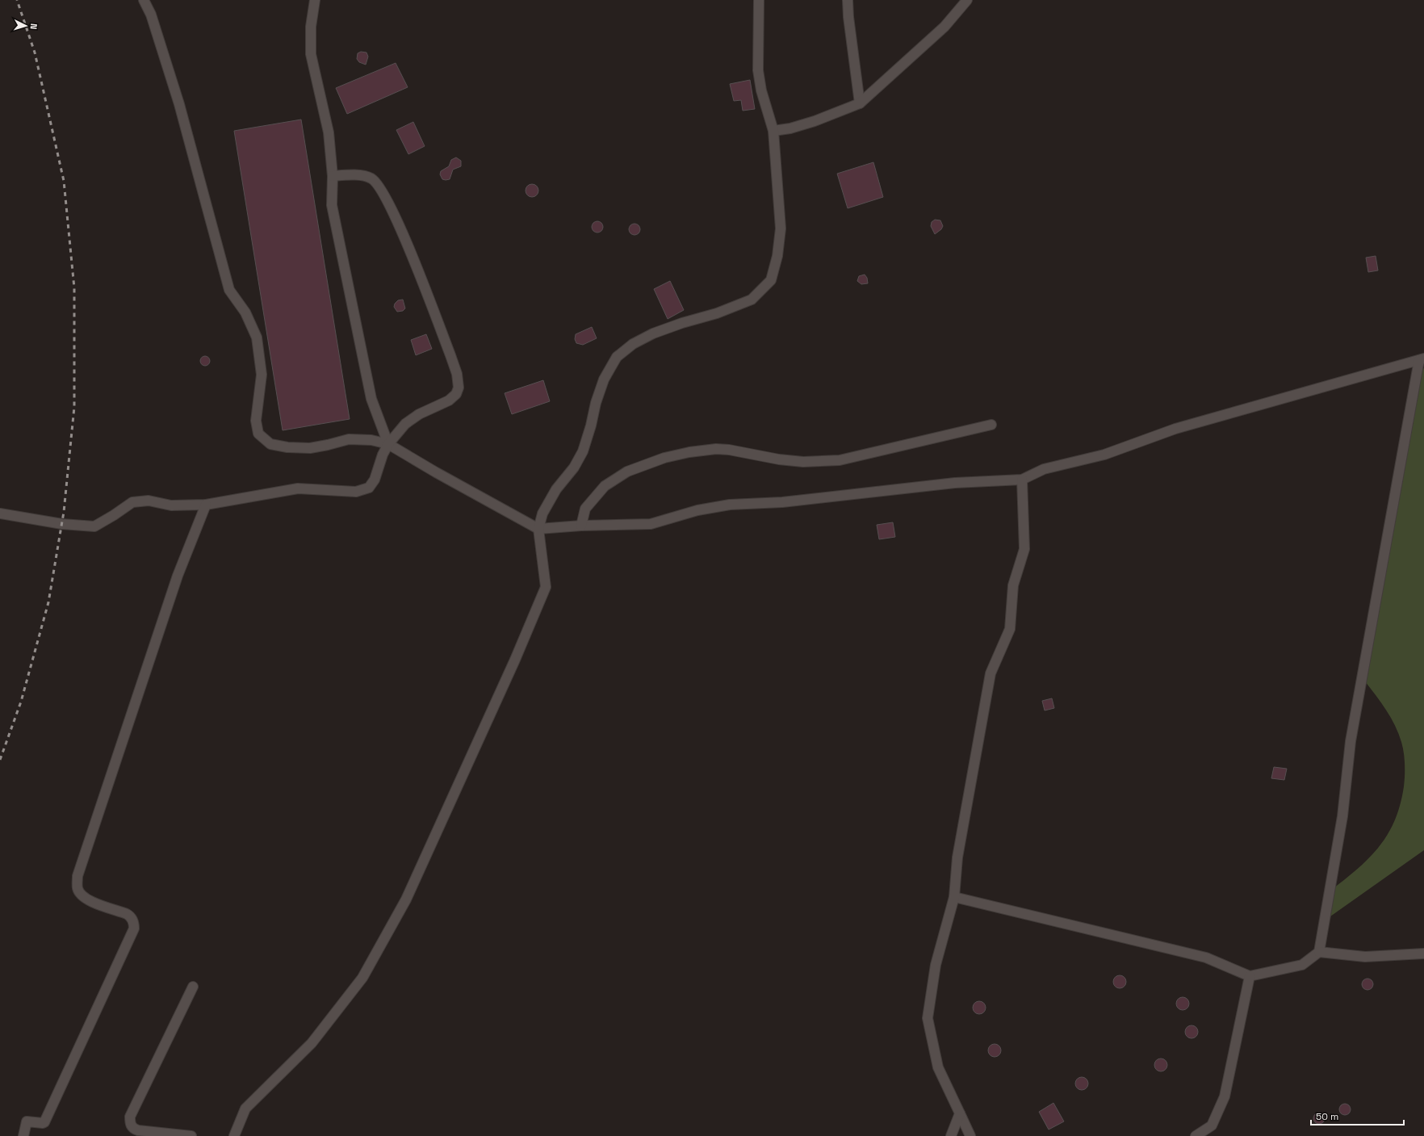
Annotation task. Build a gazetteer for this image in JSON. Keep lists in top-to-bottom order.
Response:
{
  "scale_bar": "50 m",
  "north": "right"
}
